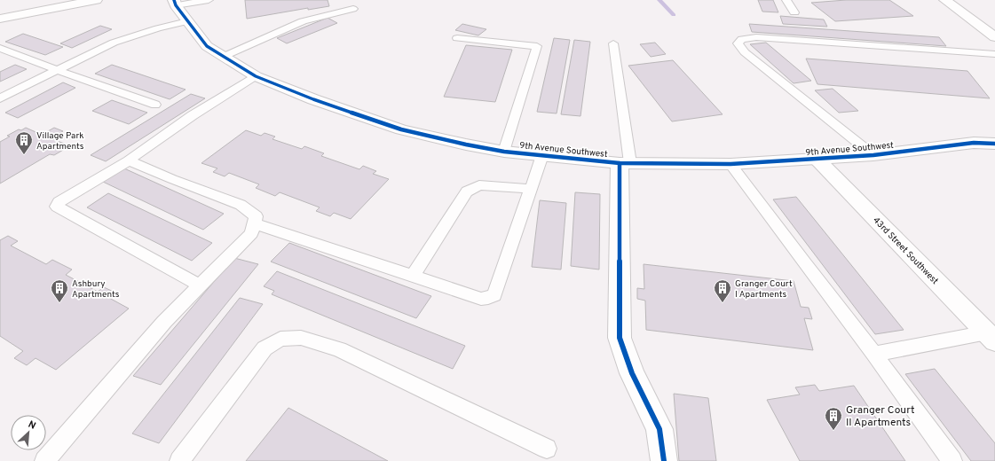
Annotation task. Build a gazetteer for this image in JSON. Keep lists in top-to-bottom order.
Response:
{
  "streets": {
    "street": ["9th Avenue Southwest", "43rd Street Southwest"]
  },
  "crossings": [
    ["9th Avenue Southwest", "43rd Street Southwest"]
  ],
  "places": {
    "building": [
      "Village Park Apartments",
      "Ashbury Apartments",
      "Granger Court I Apartments",
      "Granger Court II Apartments"
    ]
  },
  "north": "top right"
}
